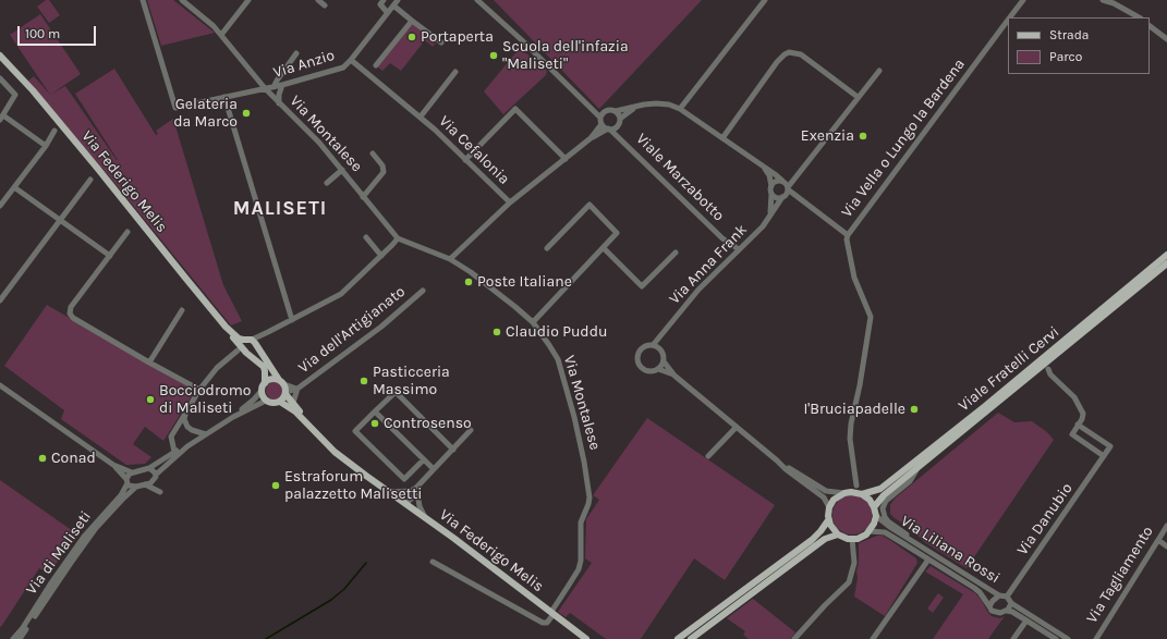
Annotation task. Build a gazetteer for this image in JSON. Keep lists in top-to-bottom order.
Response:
{
  "streets": {
    "main road": ["Via Federigo Melis", "Viale Fratelli Cervi"],
    "street": [
      "Via Anzio",
      "Via Montalese",
      "Via Vella o Lungo la Bardena",
      "Via Cefalonia",
      "Viale Marzabotto",
      "Via Anna Frank",
      "Via dell'Artigianato",
      "Via Danubio",
      "Via Liliana Rossi",
      "Via di Maliseti",
      "Via Tagliamento"
    ]
  },
  "crossings": [
    ["Via Anzio", "Via Montalese"],
    ["Via Anzio", "Via Cefalonia"],
    ["Via Montalese", "Via Federigo Melis"],
    ["Viale Marzabotto", "Via Anna Frank"],
    ["Via Federigo Melis", "Via dell'Artigianato"],
    ["Viale Fratelli Cervi", "Via Liliana Rossi"],
    ["Via Danubio", "Via Liliana Rossi"]
  ],
  "districts": ["MALISETI"],
  "places": [
    "Portaperta",
    "Scuola dell'infazia \"Maliseti\"",
    "Gelateria da Marco",
    "Exenzia",
    "Poste Italiane",
    "Claudio Puddu",
    "Pasticceria Massimo",
    "Bocciodromo di Maliseti",
    "I'Bruciapadelle",
    "Controsenso",
    "Conad",
    "Estraforum palazzetto Malisetti"
  ],
  "legend": ["Strada", "Parco"],
  "scale_bar": "100 m"
}
